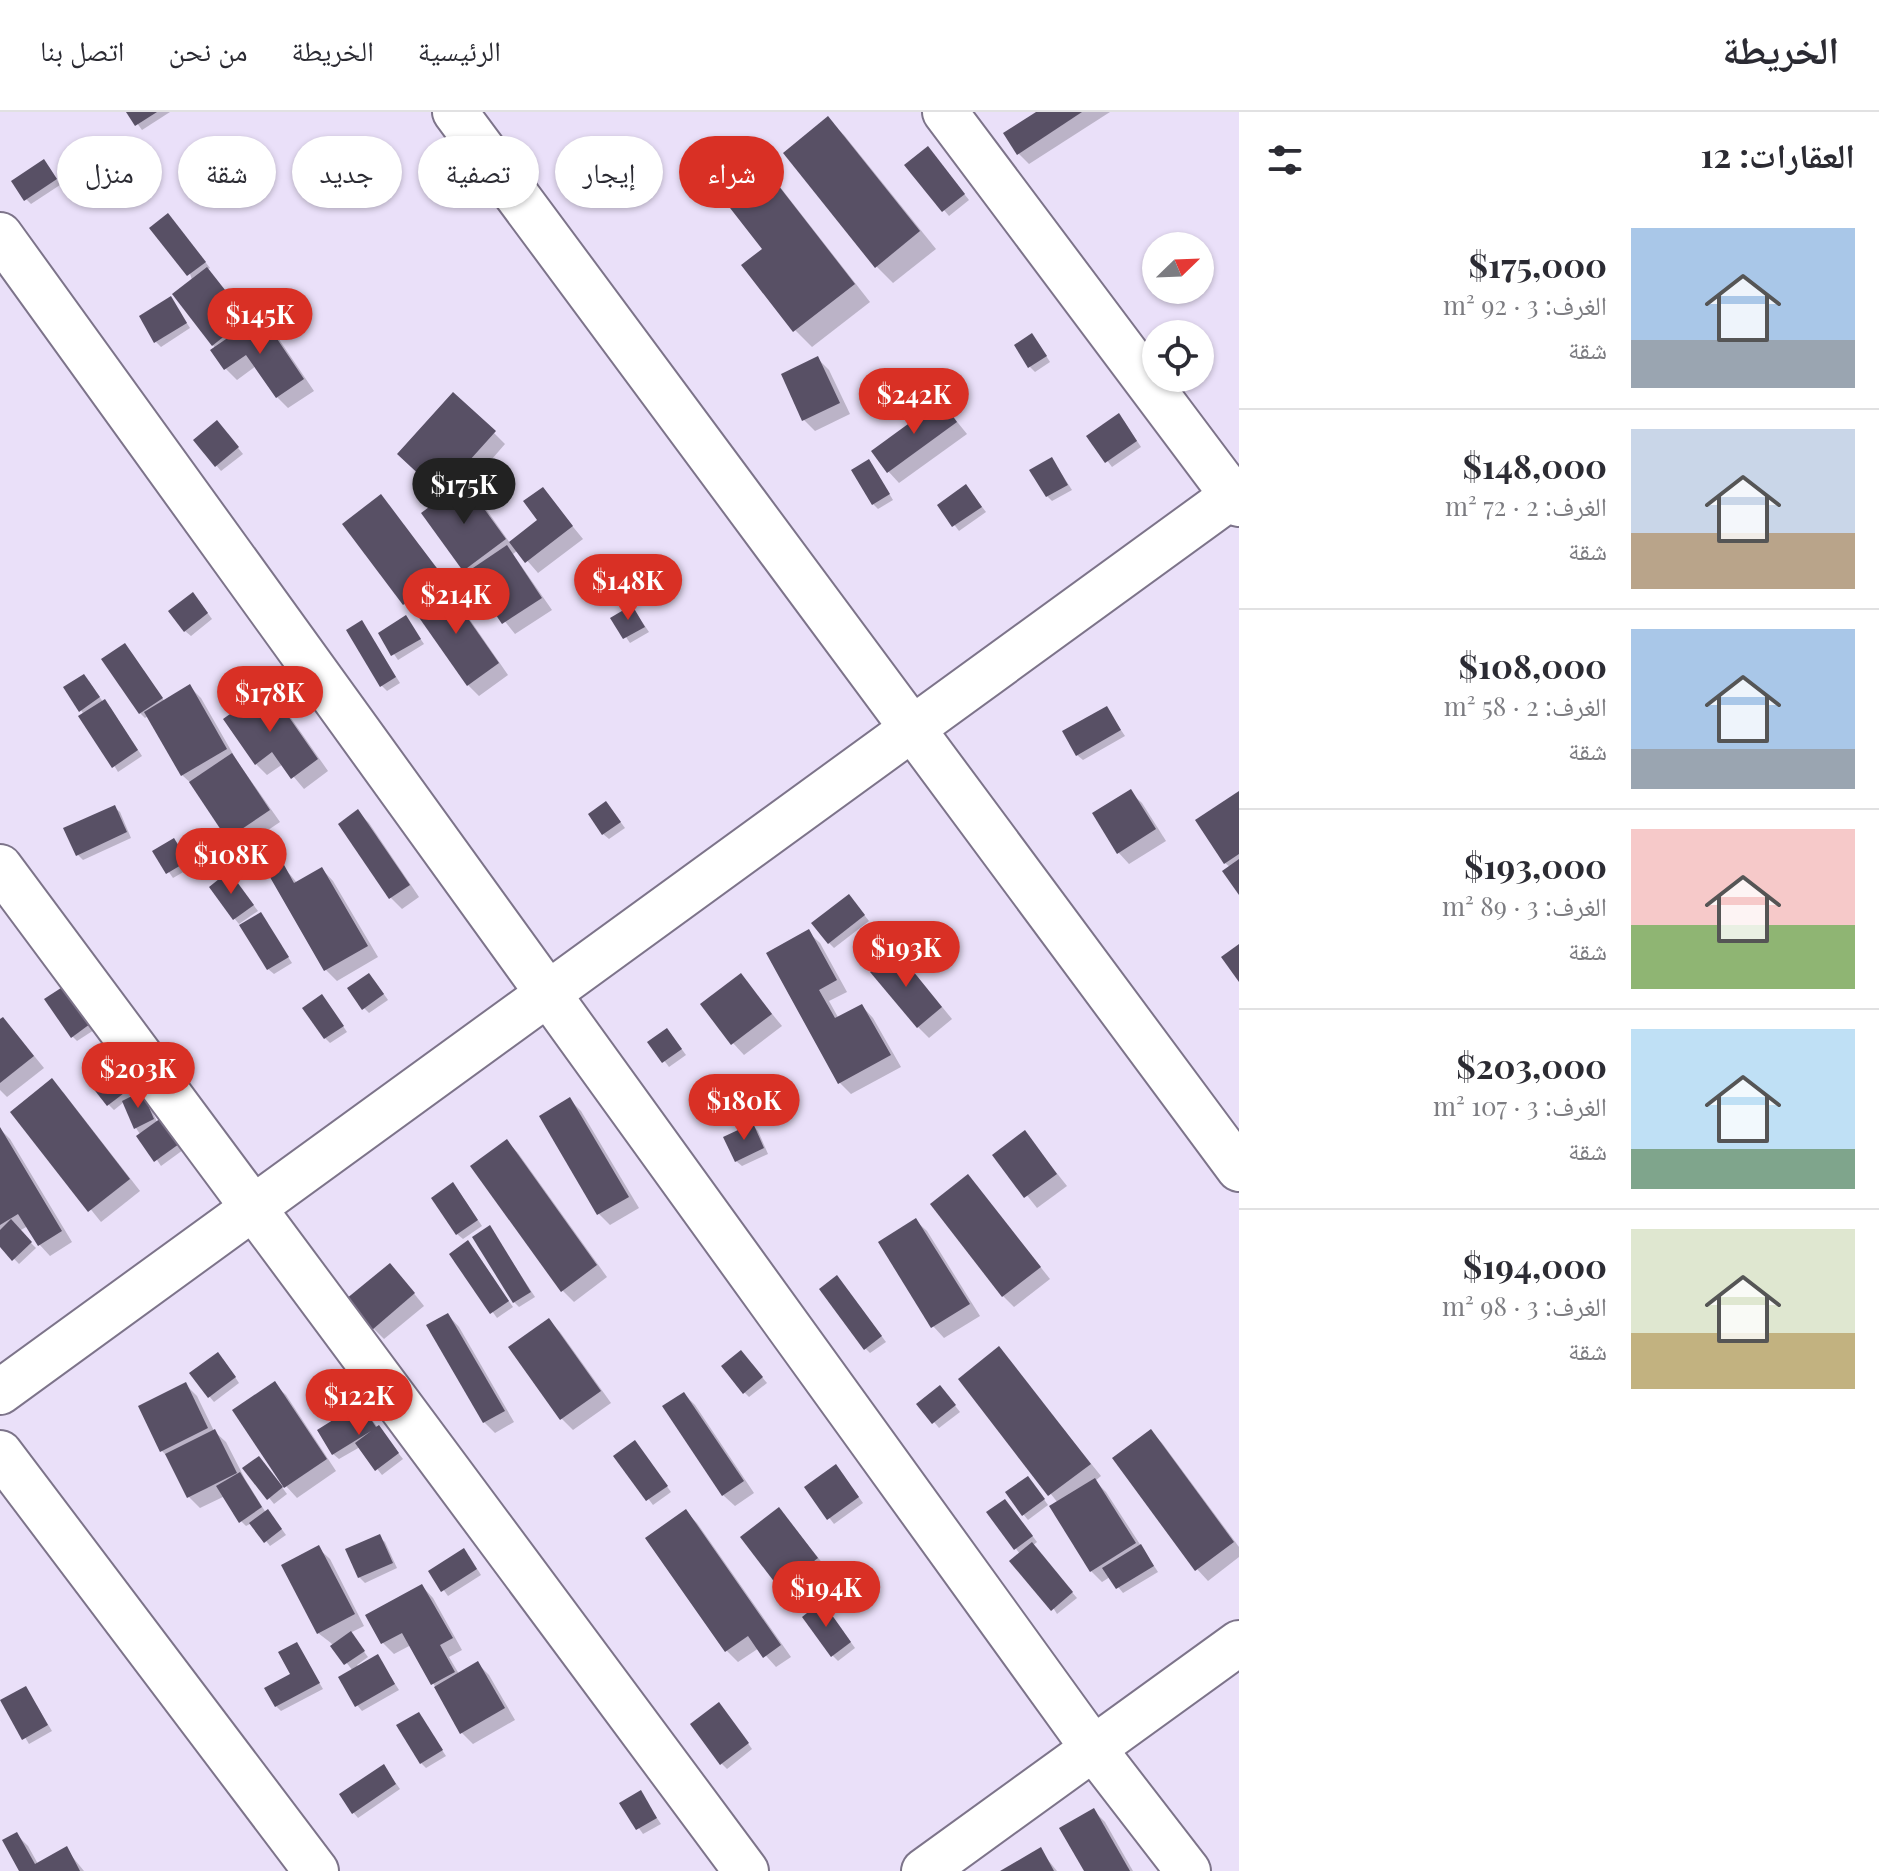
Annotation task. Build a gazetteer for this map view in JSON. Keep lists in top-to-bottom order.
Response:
{
  "north": "top right",
  "page": {
    "header": "الخريطة",
    "nav": [
      "الرئيسية",
      "الخريطة",
      "من نحن",
      "اتصل بنا"
    ],
    "heading": "العقارات: 12",
    "chip": [
      "شراء",
      "إيجار",
      "تصفية",
      "جديد",
      "شقة",
      "منزل"
    ],
    "list": [
      {
        "name": "$175,000",
        "note": "الغرف: 3 · 92 m² · شقة"
      },
      {
        "name": "$148,000",
        "note": "الغرف: 2 · 72 m² · شقة"
      },
      {
        "name": "$108,000",
        "note": "الغرف: 2 · 58 m² · شقة"
      },
      {
        "name": "$193,000",
        "note": "الغرف: 3 · 89 m² · شقة"
      },
      {
        "name": "$203,000",
        "note": "الغرف: 3 · 107 m² · شقة"
      },
      {
        "name": "$194,000",
        "note": "الغرف: 3 · 98 m² · شقة"
      }
    ],
    "price": [
      "$145K",
      "$242K",
      "$175K",
      "$148K",
      "$214K",
      "$178K",
      "$108K",
      "$193K",
      "$203K",
      "$180K",
      "$122K",
      "$194K"
    ]
  }
}
